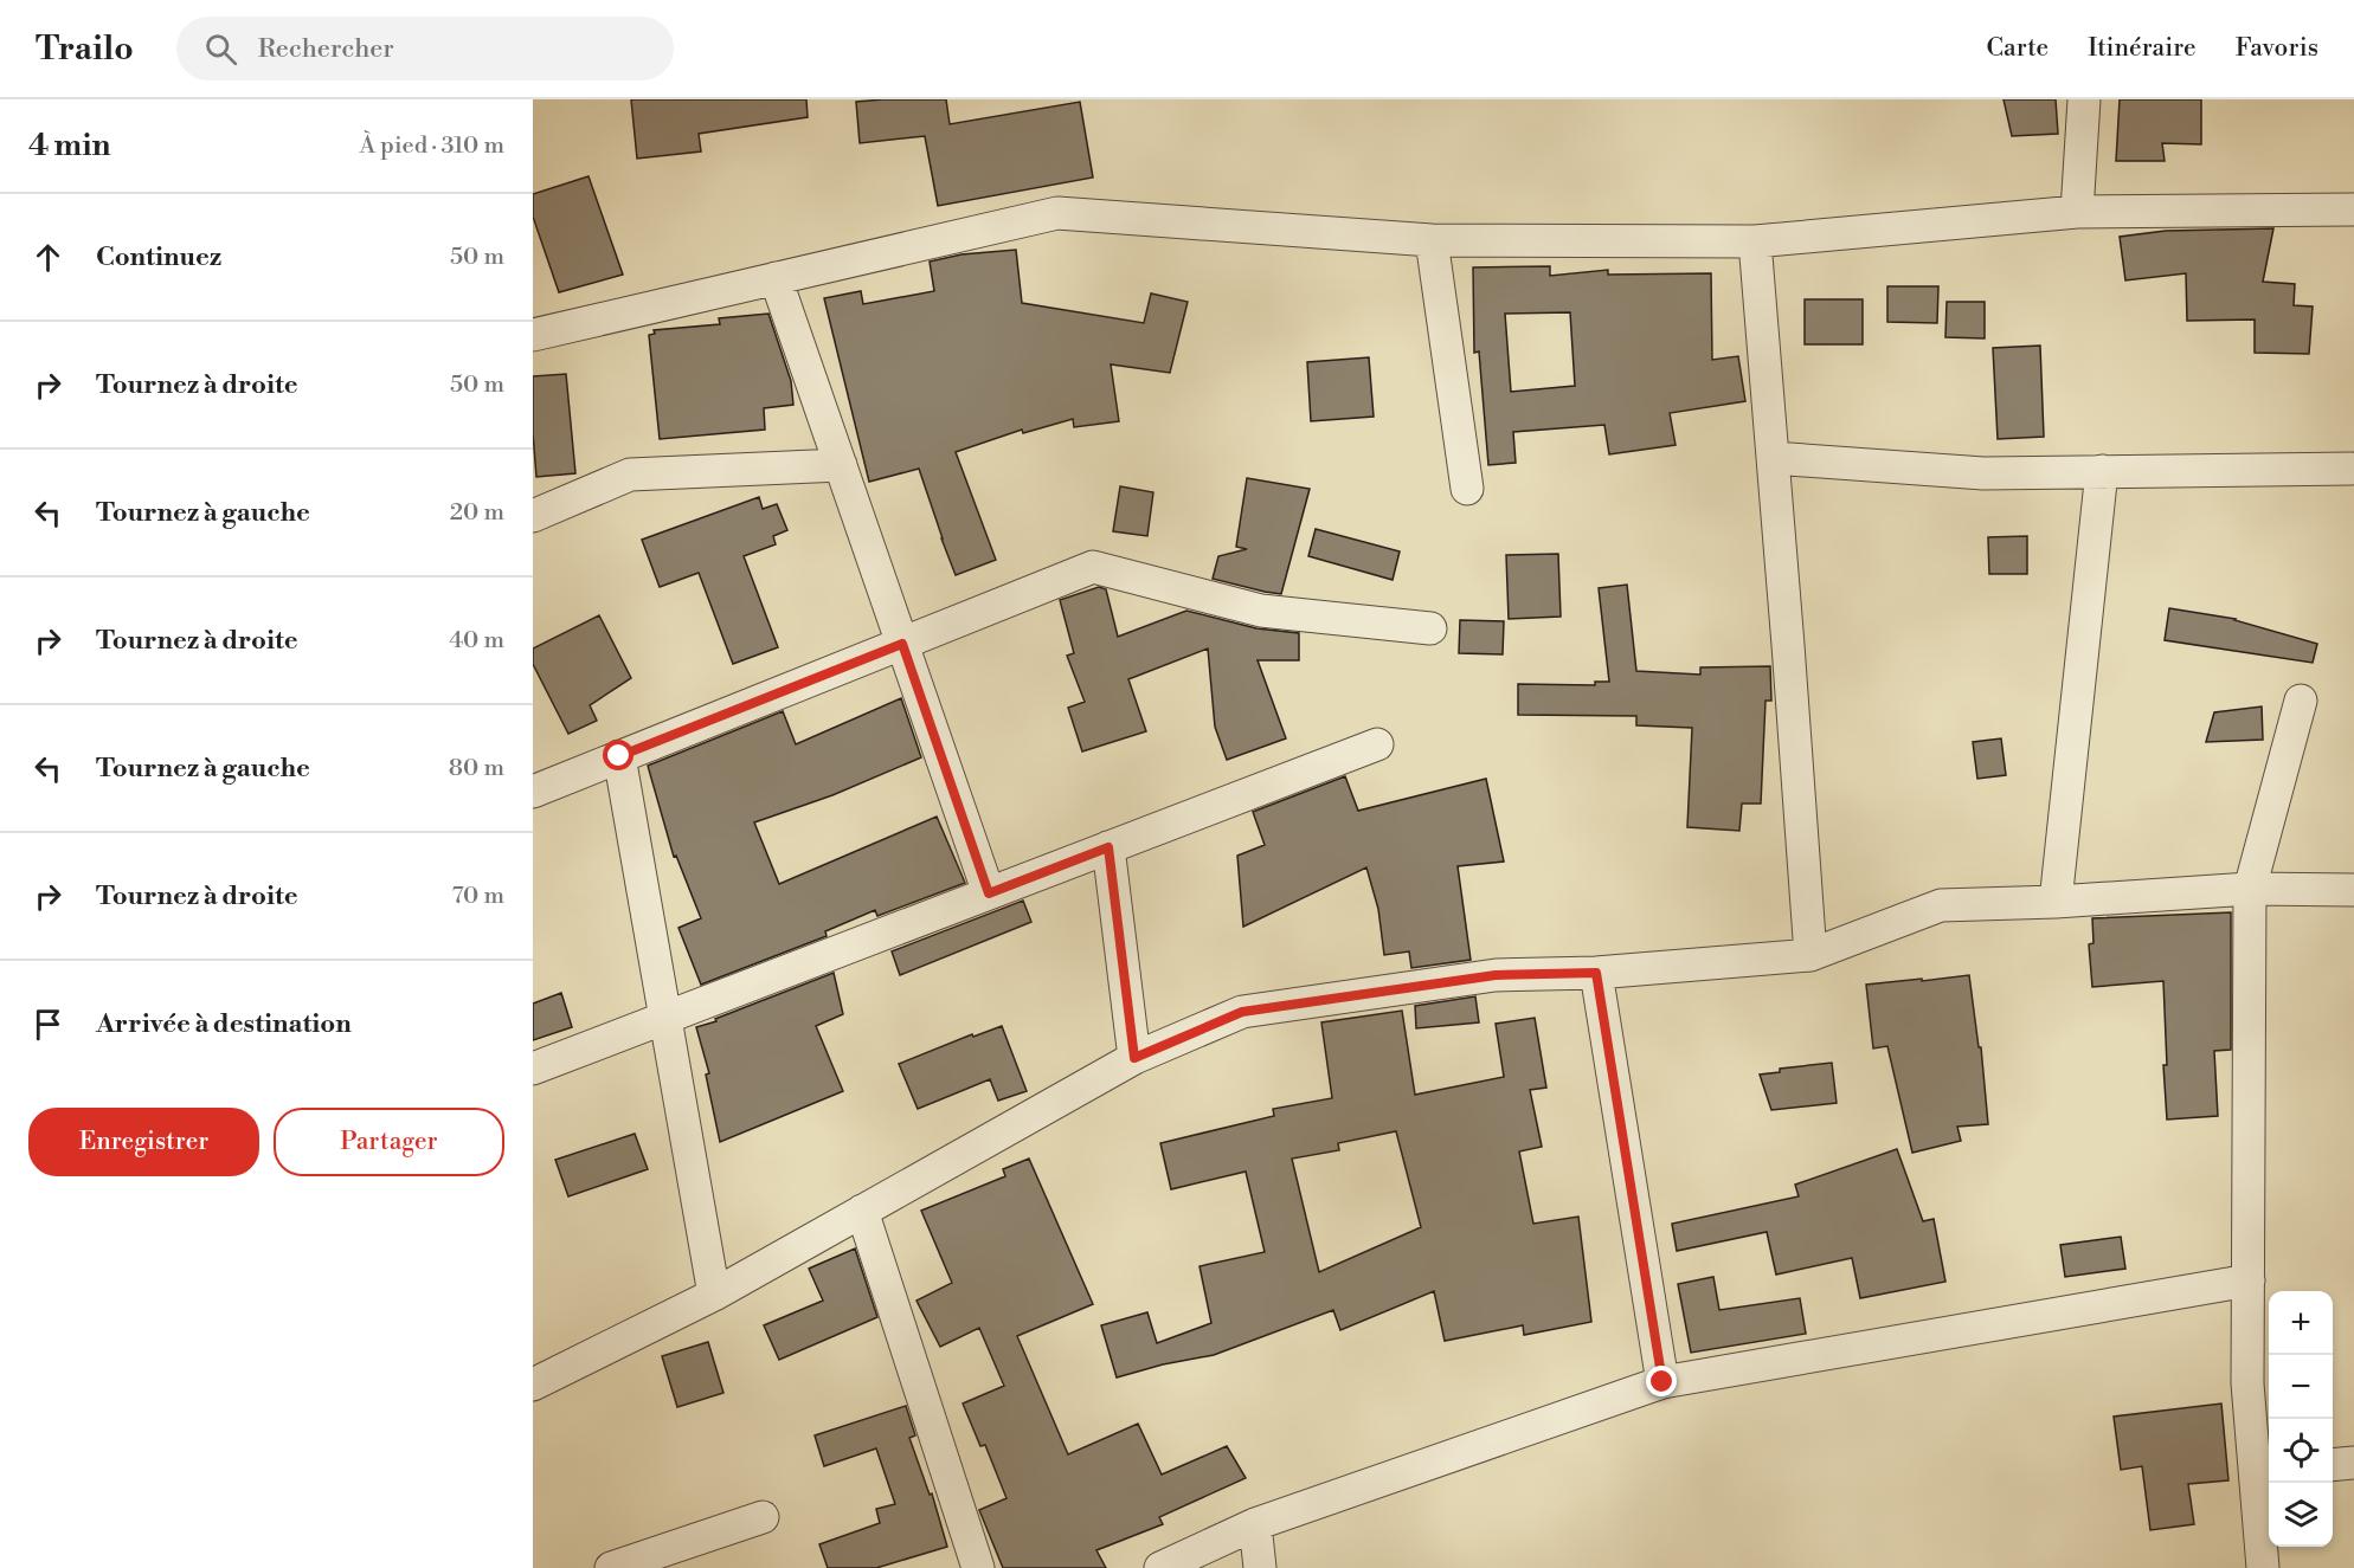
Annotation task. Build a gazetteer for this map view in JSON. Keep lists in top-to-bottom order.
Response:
{
  "page": {
    "header": "Trailo",
    "search": "Rechercher",
    "nav": ["Carte", "Itinéraire", "Favoris"],
    "heading": ["4 min", "À pied · 310 m"],
    "list": [
      ["Continuez", "50 m"],
      ["Tournez à droite", "50 m"],
      ["Tournez à gauche", "20 m"],
      ["Tournez à droite", "40 m"],
      ["Tournez à gauche", "80 m"],
      ["Tournez à droite", "70 m"],
      "Arrivée à destination"
    ],
    "buttons": ["Enregistrer", "Partager"],
    "map_buttons": ["+", "−"]
  }
}
